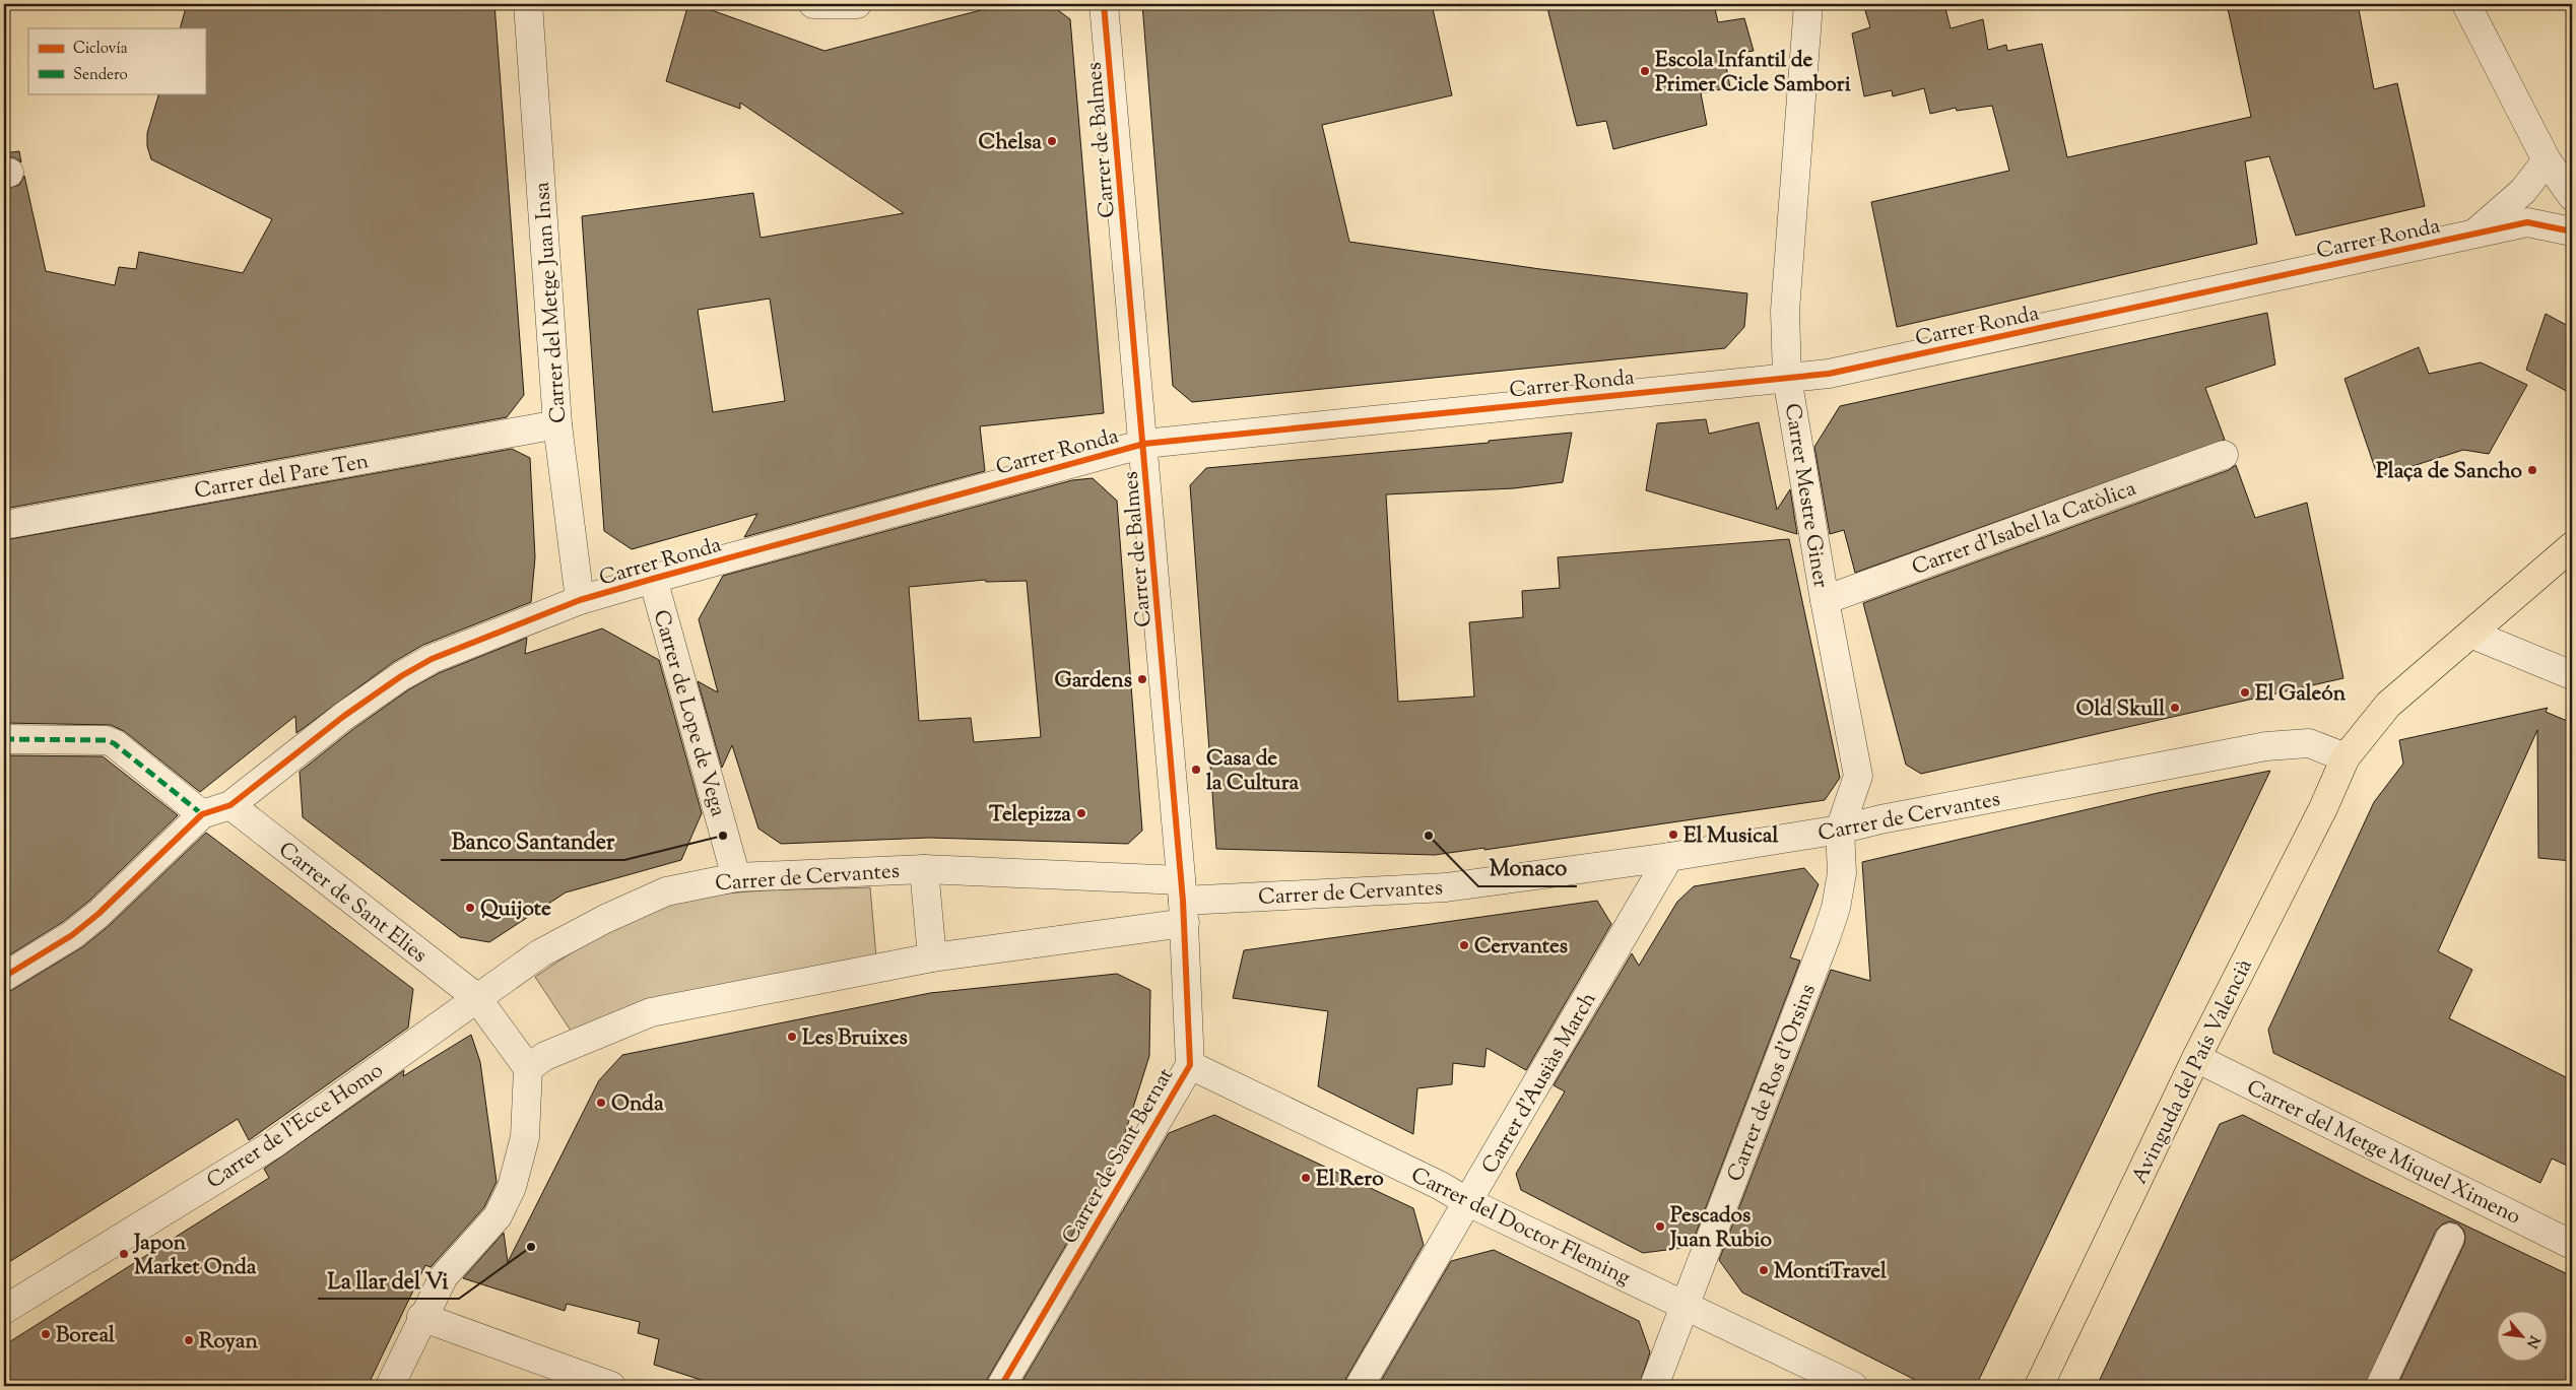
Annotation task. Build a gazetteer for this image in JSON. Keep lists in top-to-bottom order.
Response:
{
  "streets": {
    "main road": ["Avinguda del País Valencià"],
    "street": [
      "Carrer de Balmes",
      "Carrer Ronda",
      "Carrer del Metge Juan Insa",
      "Carrer del Pare Ten",
      "Carrer Mestre Giner",
      "Carrer d'Isabel la Catòlica",
      "Carrer de Lope de Vega",
      "Carrer de Cervantes",
      "Carrer de Sant Elies",
      "Carrer d'Ausiàs March",
      "Carrer de Ros d'Orsins",
      "Carrer de l'Ecce Homo",
      "Carrer del Metge Miquel Ximeno",
      "Carrer de Sant Bernat",
      "Carrer del Doctor Fleming"
    ]
  },
  "crossings": [
    ["Carrer de Balmes", "Carrer Ronda"],
    ["Carrer de Balmes", "Carrer de Cervantes"],
    ["Carrer de Balmes", "Carrer de Sant Bernat"],
    ["Carrer Ronda", "Carrer del Metge Juan Insa"],
    ["Carrer Ronda", "Carrer Mestre Giner"],
    ["Carrer Ronda", "Carrer de Lope de Vega"],
    ["Carrer Ronda", "Carrer de Sant Elies"],
    ["Carrer del Metge Juan Insa", "Carrer del Pare Ten"],
    ["Carrer Mestre Giner", "Carrer d'Isabel la Catòlica"],
    ["Carrer Mestre Giner", "Carrer de Cervantes"],
    ["Carrer Mestre Giner", "Carrer de Ros d'Orsins"],
    ["Carrer de Lope de Vega", "Carrer de Cervantes"],
    ["Carrer de Cervantes", "Carrer de Sant Elies"],
    ["Carrer de Cervantes", "Avinguda del País Valencià"],
    ["Carrer de Cervantes", "Carrer d'Ausiàs March"],
    ["Carrer de Cervantes", "Carrer de Ros d'Orsins"],
    ["Carrer de Cervantes", "Carrer de l'Ecce Homo"],
    ["Carrer de Cervantes", "Carrer de Sant Bernat"],
    ["Carrer de Sant Elies", "Carrer de l'Ecce Homo"],
    ["Avinguda del País Valencià", "Carrer del Metge Miquel Ximeno"],
    ["Carrer d'Ausiàs March", "Carrer del Doctor Fleming"],
    ["Carrer de Ros d'Orsins", "Carrer del Doctor Fleming"],
    ["Carrer de Sant Bernat", "Carrer del Doctor Fleming"]
  ],
  "places": [
    "Escola Infantil de Primer Cicle Sambori",
    "Chelsa",
    "Plaça de Sancho",
    "Gardens",
    "El Galeón",
    "Old Skull",
    "Casa de la Cultura",
    "Telepizza",
    "El Musical",
    "Banco Santander",
    "Monaco",
    "Quijote",
    "Cervantes",
    "Les Bruixes",
    "Onda",
    "El Rero",
    "Pescados Juan Rubio",
    "La llar del Vi",
    "Japon Market Onda",
    "MontiTravel",
    "Boreal",
    "Royan"
  ],
  "legend": ["Ciclovía", "Sendero"],
  "north": "bottom right"
}
